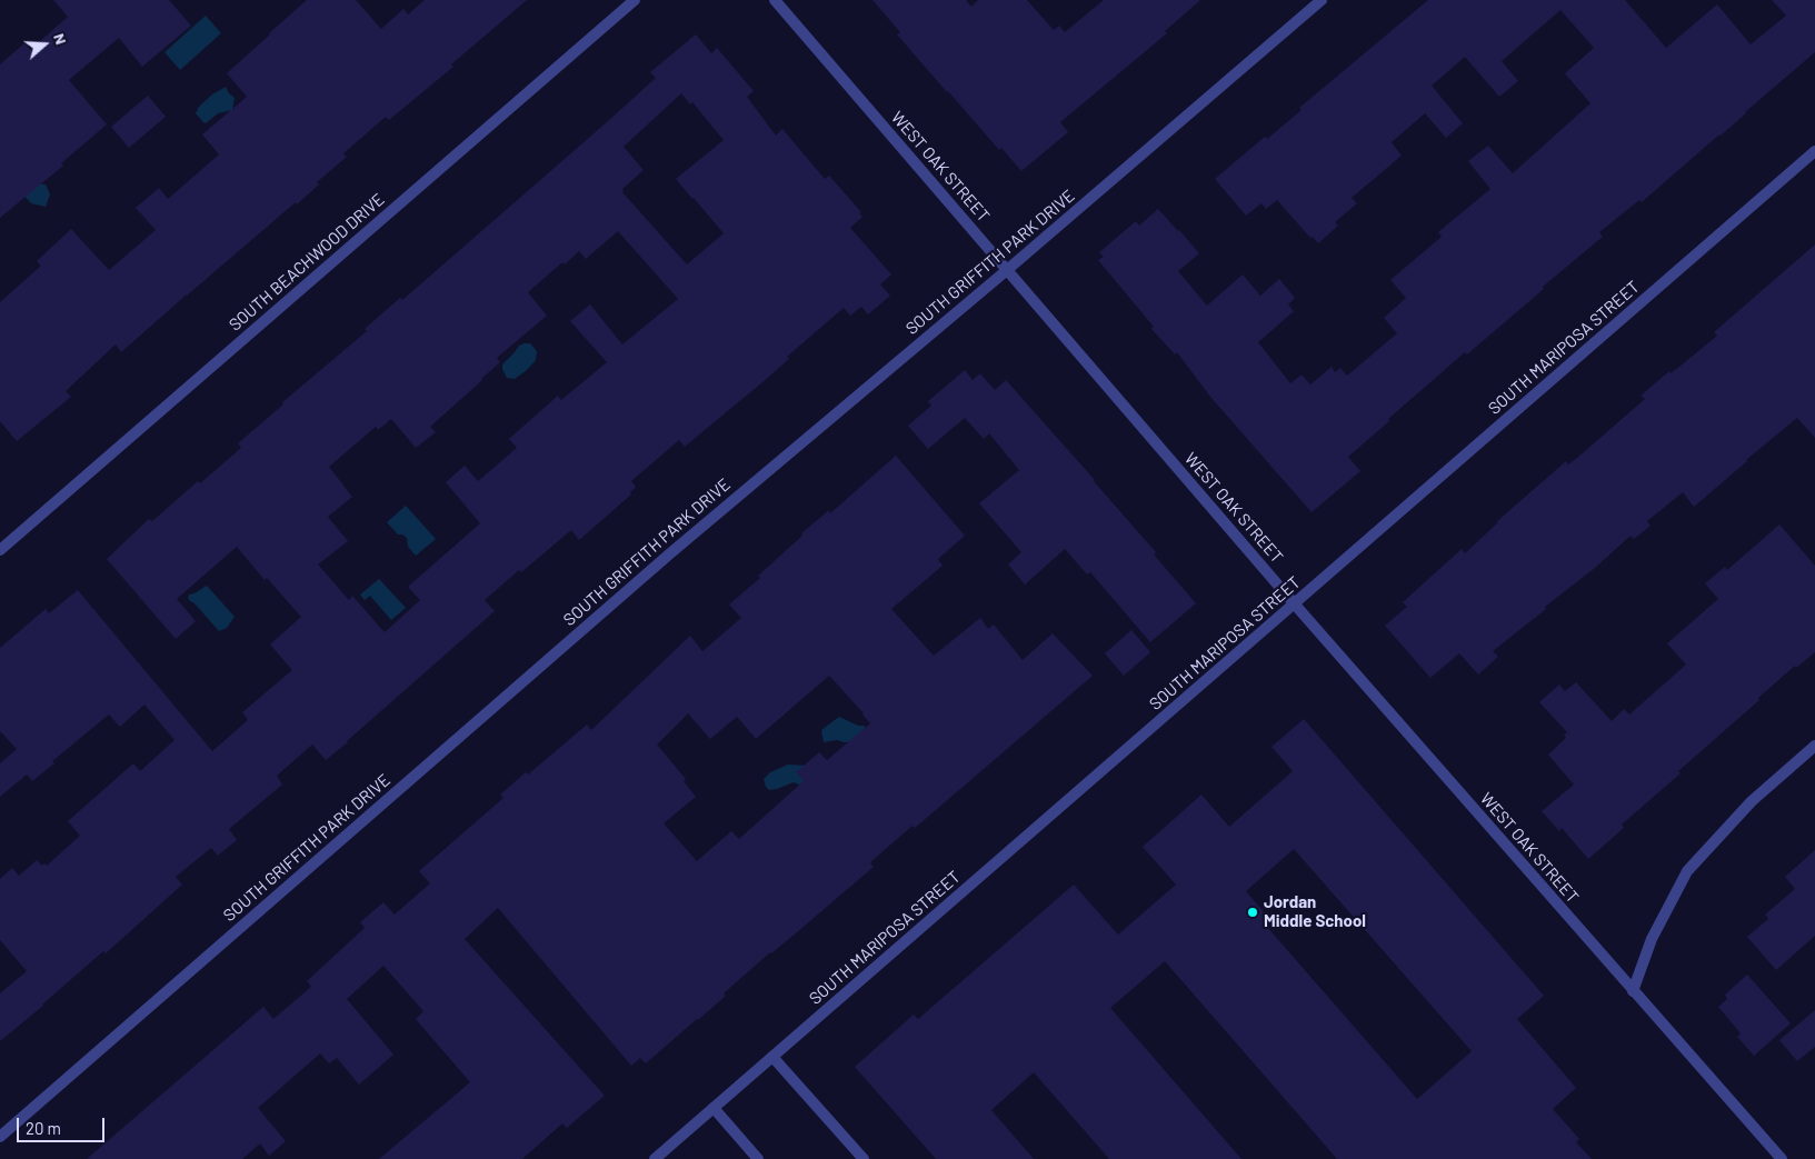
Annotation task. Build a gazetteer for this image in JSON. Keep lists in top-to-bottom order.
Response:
{
  "streets": {
    "street": [
      "WEST OAK STREET",
      "SOUTH BEACHWOOD DRIVE",
      "SOUTH GRIFFITH PARK DRIVE",
      "SOUTH MARIPOSA STREET"
    ]
  },
  "crossings": [
    ["WEST OAK STREET", "SOUTH GRIFFITH PARK DRIVE"],
    ["WEST OAK STREET", "SOUTH MARIPOSA STREET"]
  ],
  "places": ["Jordan Middle School"],
  "scale_bar": "20 m",
  "north": "right"
}
